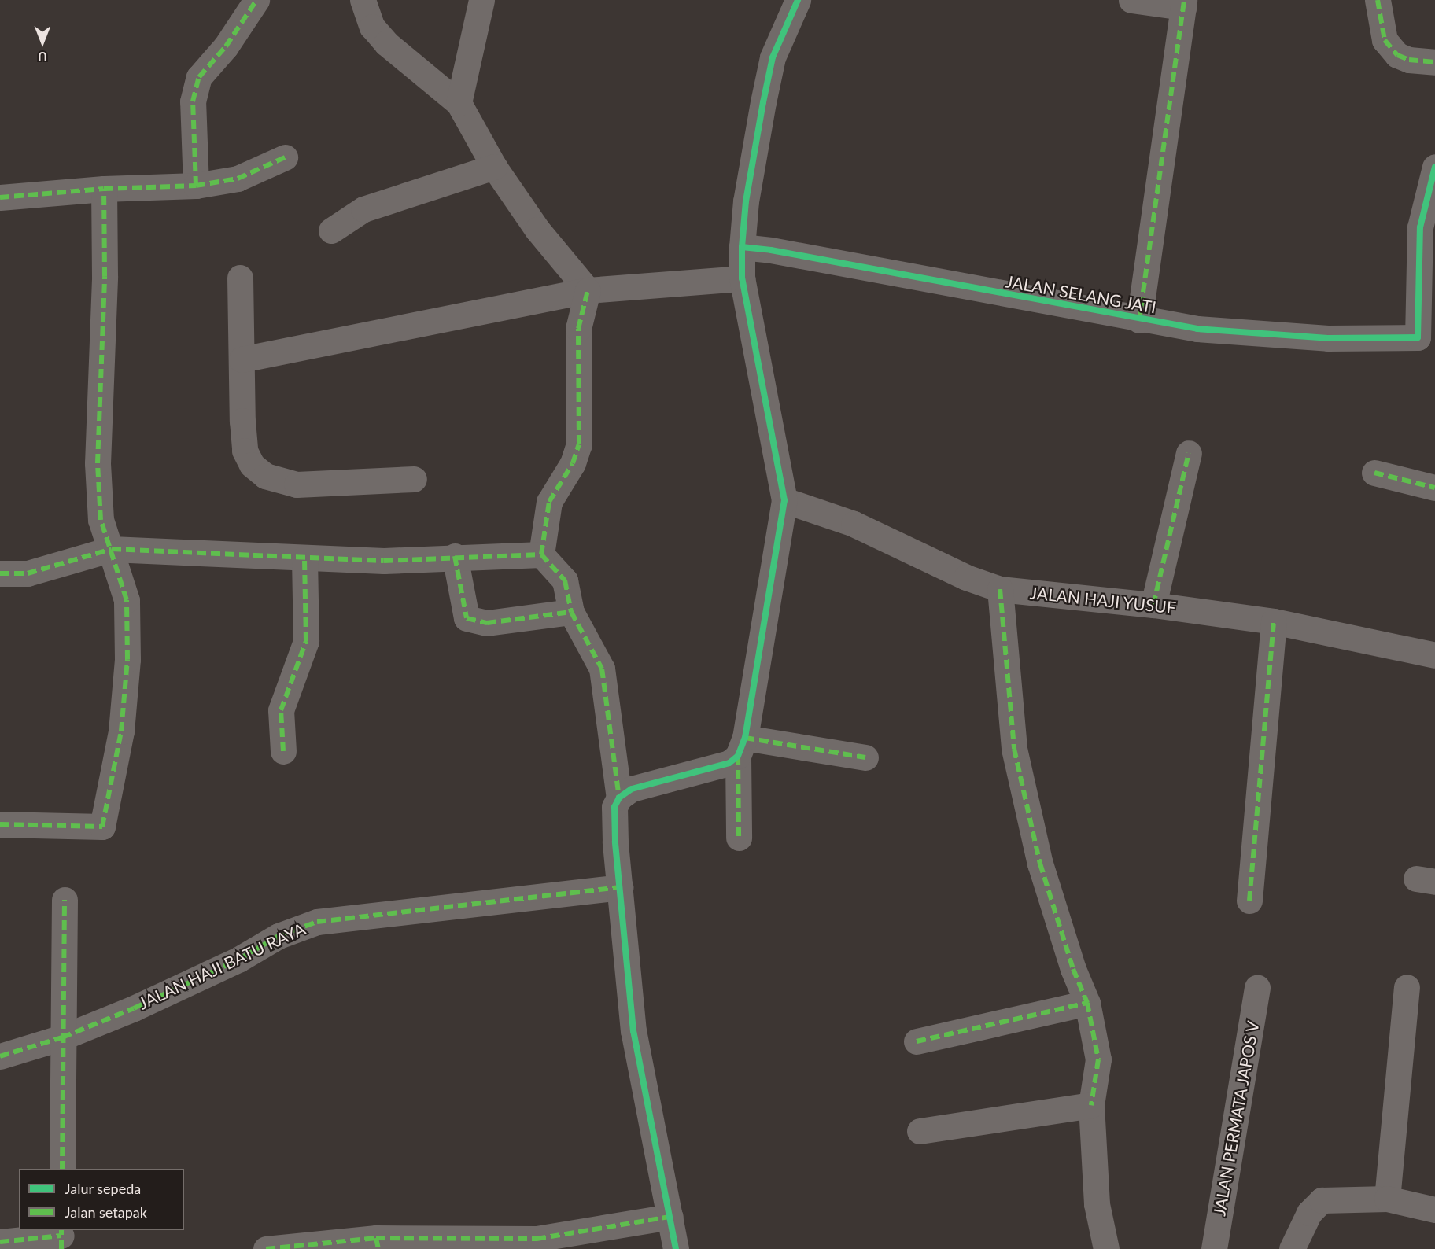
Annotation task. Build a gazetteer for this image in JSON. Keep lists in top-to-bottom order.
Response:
{
  "streets": {
    "street": [
      "JALAN SELANG JATI",
      "JALAN HAJI YUSUF",
      "JALAN HAJI BATU RAYA",
      "JALAN PERMATA JAPOS V"
    ]
  },
  "legend": ["Jalur sepeda", "Jalan setapak"],
  "north": "bottom"
}
